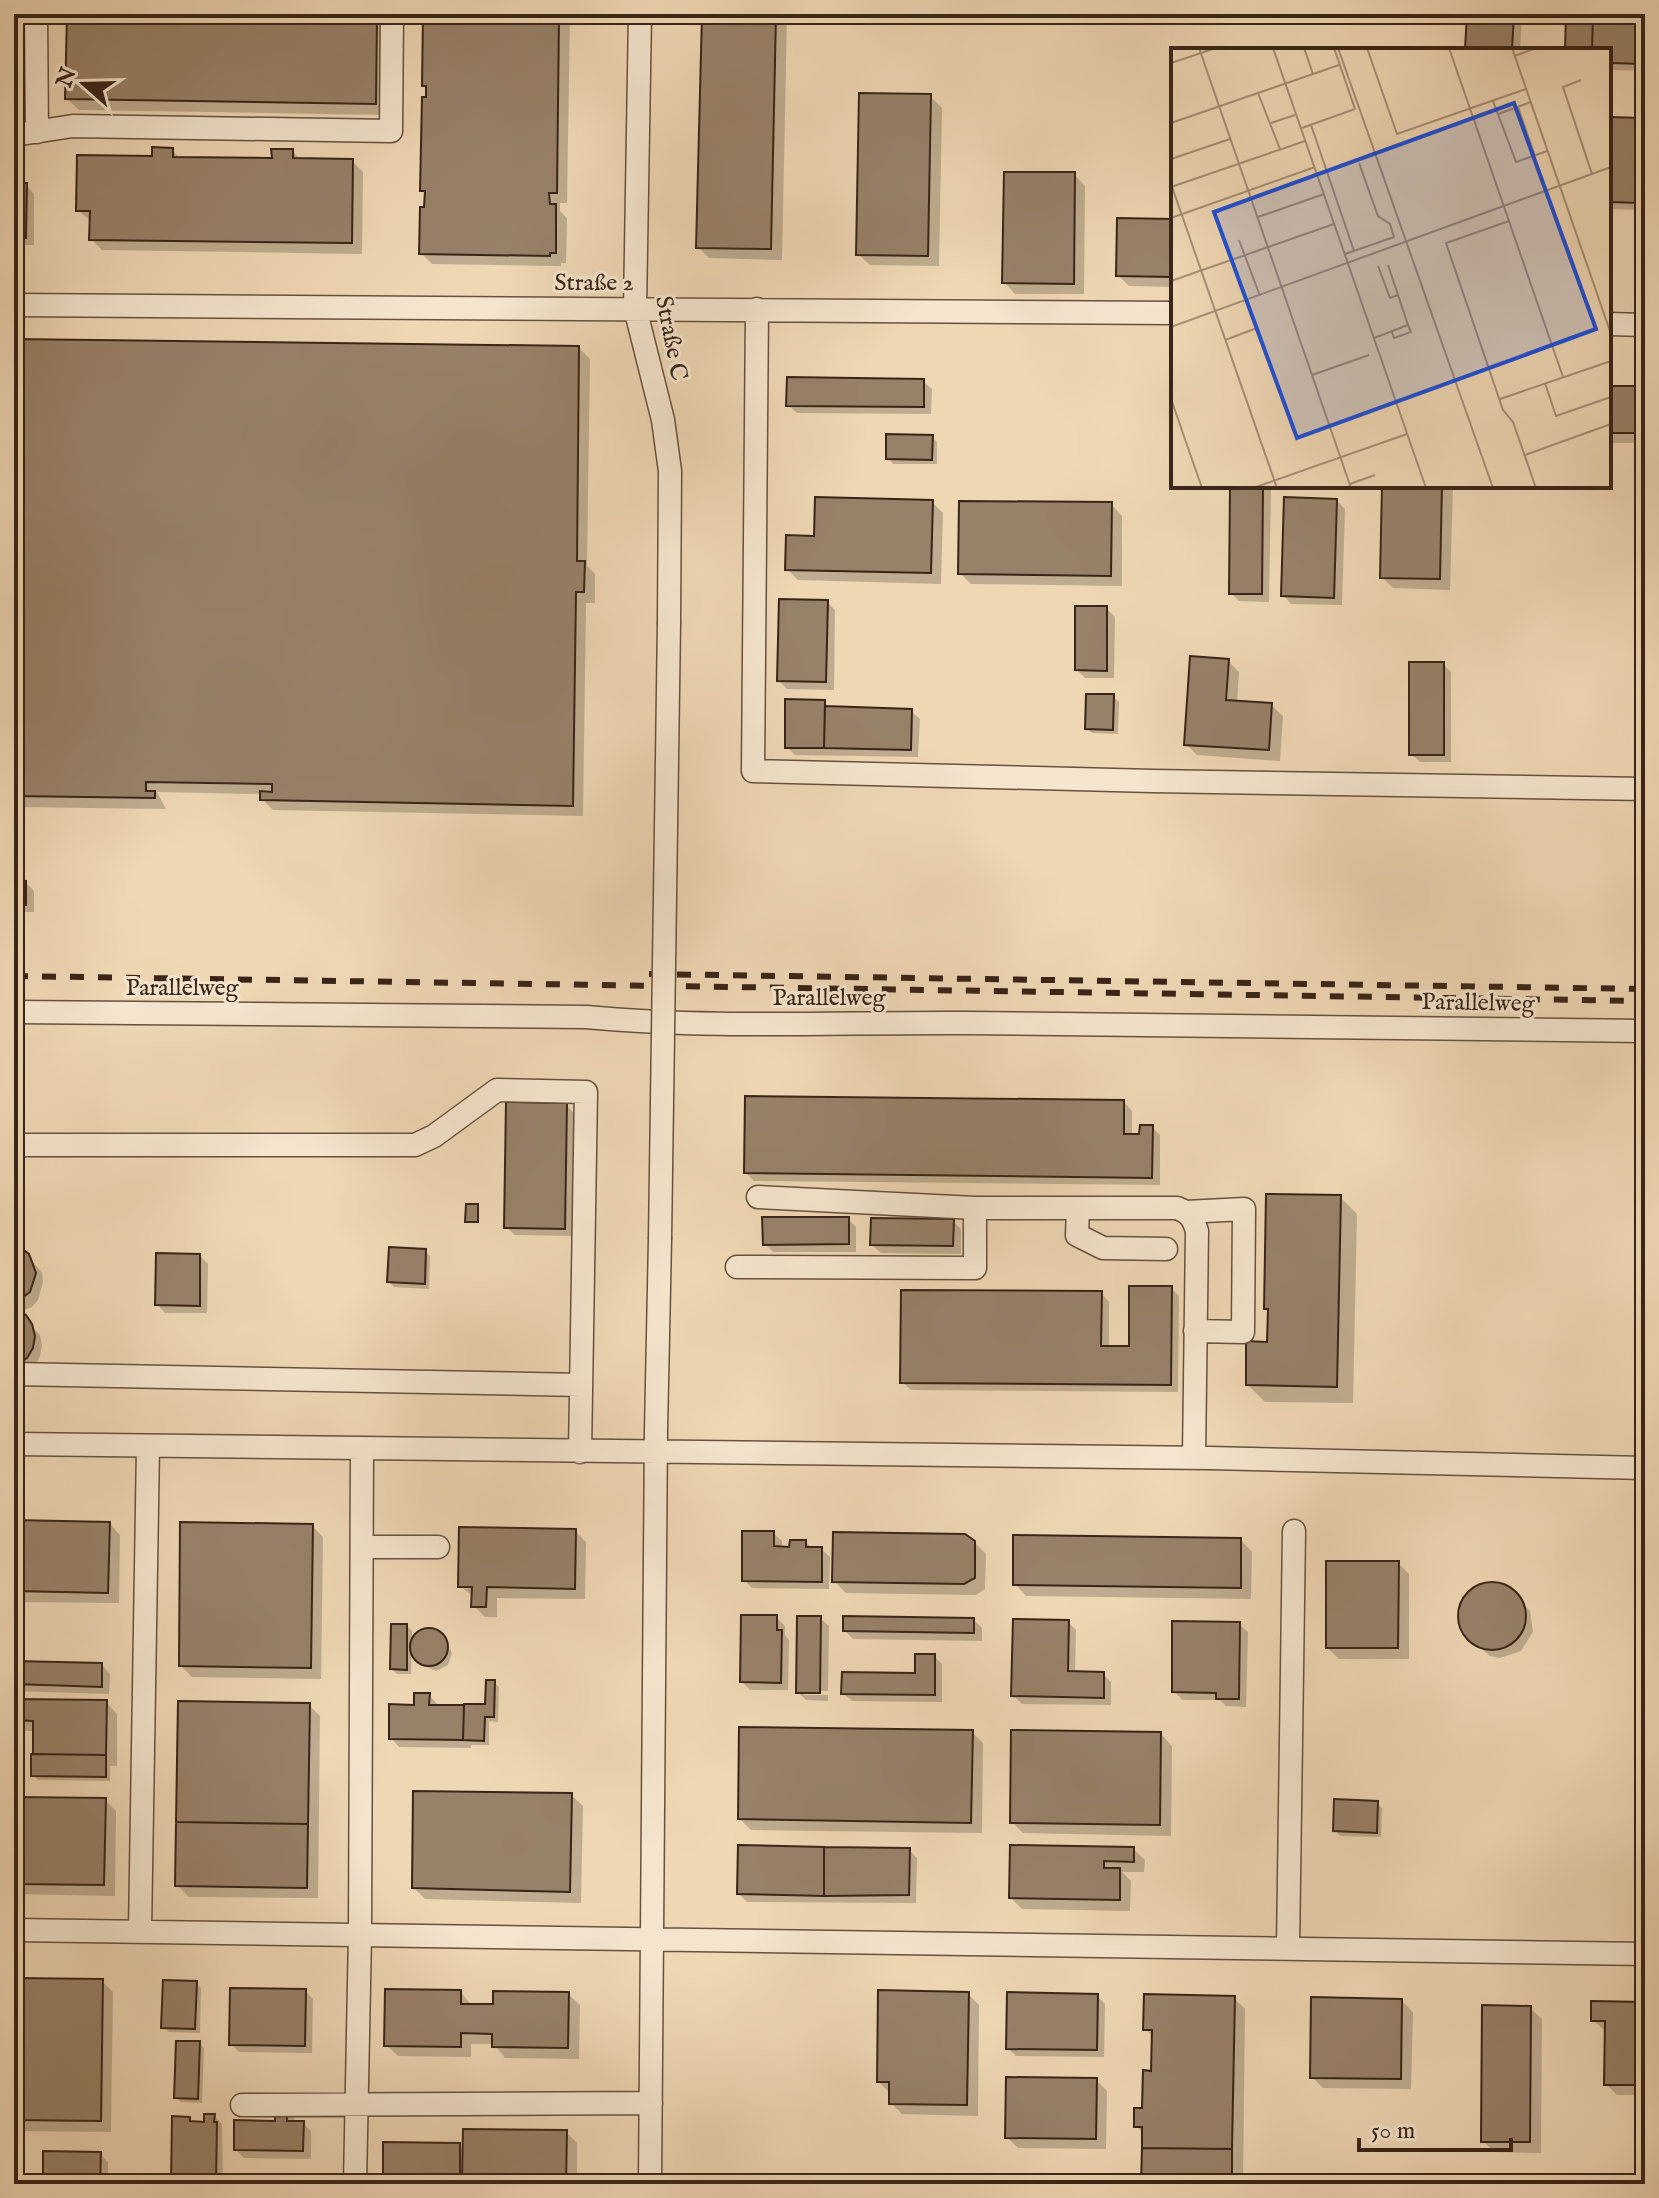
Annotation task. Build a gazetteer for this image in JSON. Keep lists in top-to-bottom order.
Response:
{
  "streets": {
    "street": ["Straße 2", "Straße C", "Parallelweg"]
  },
  "crossings": [
    ["Straße 2", "Straße C"]
  ],
  "scale_bar": "50 m",
  "north": "left"
}
